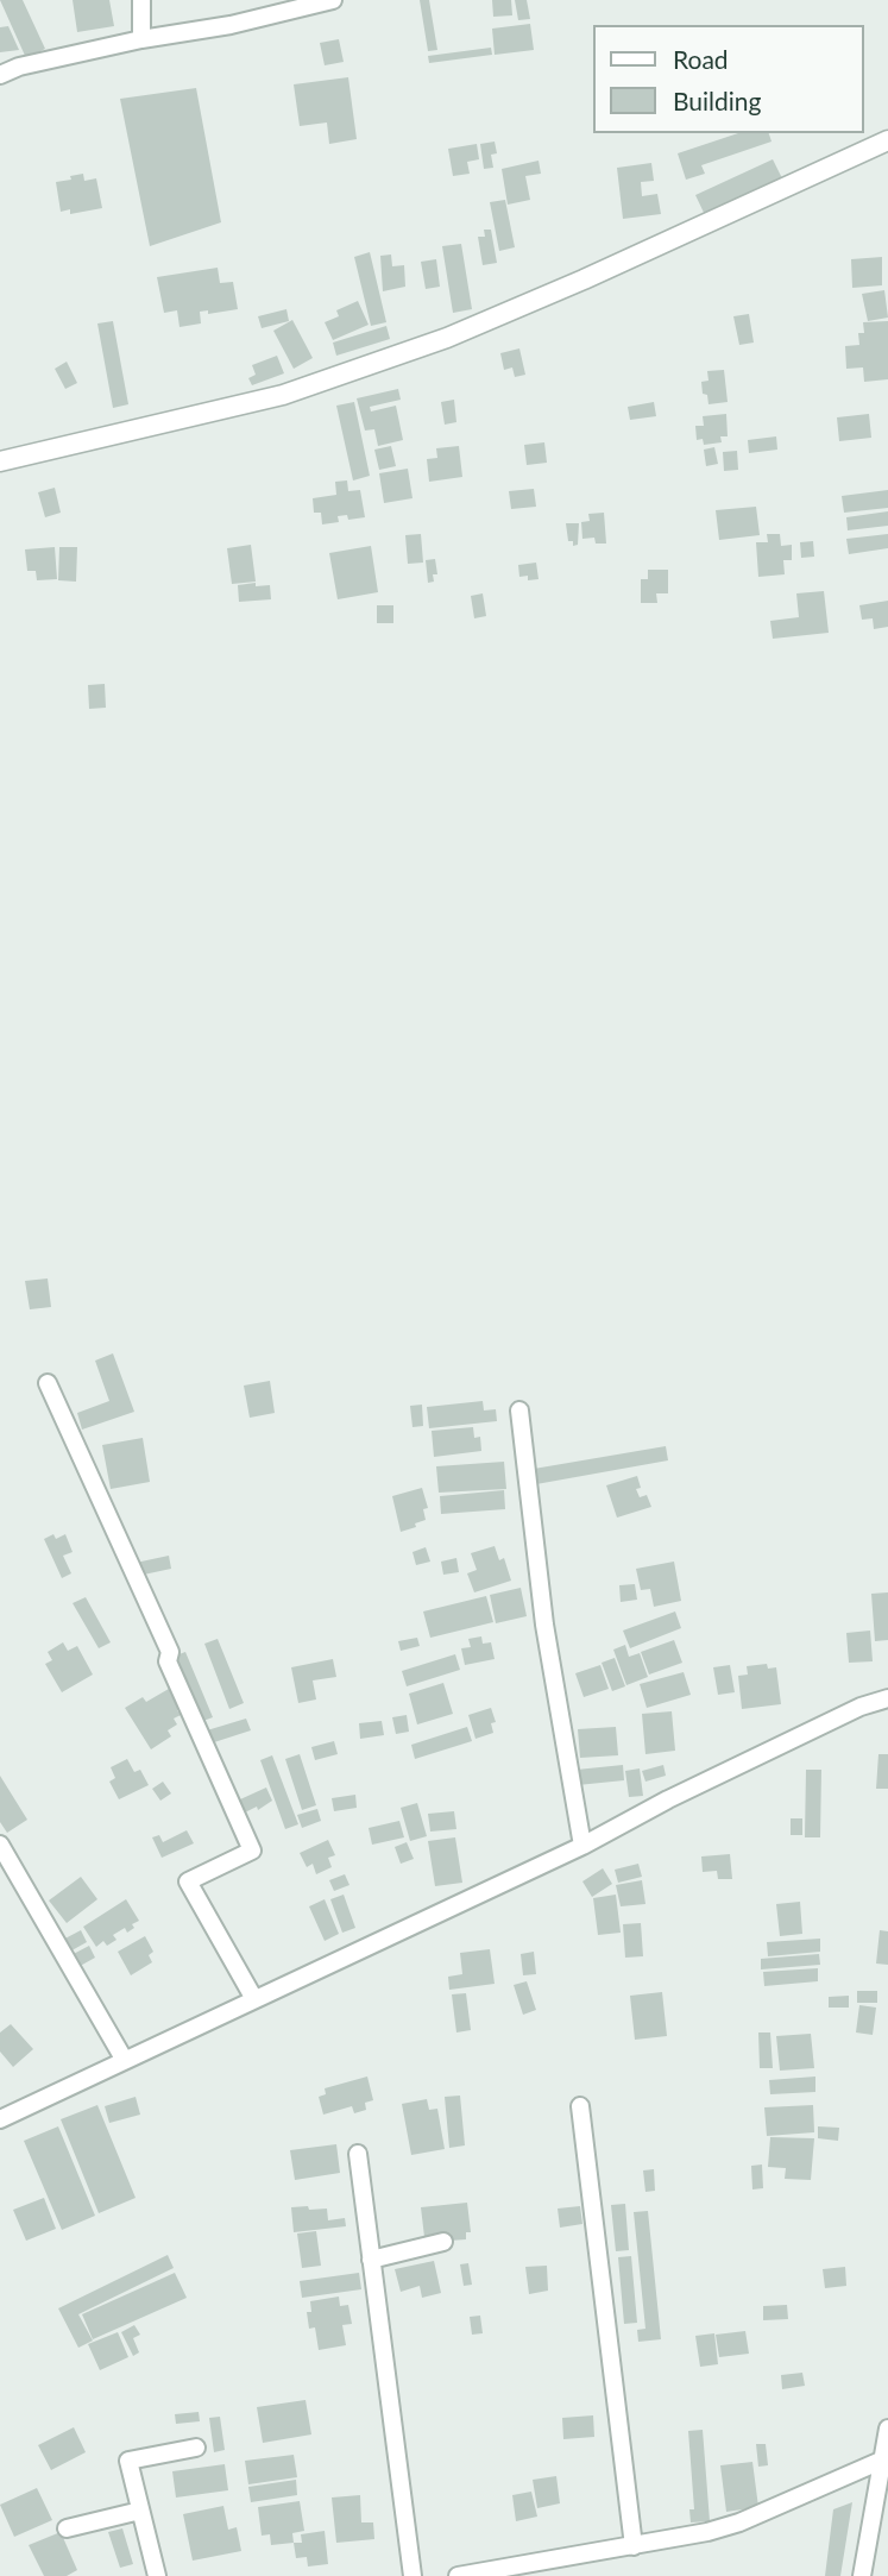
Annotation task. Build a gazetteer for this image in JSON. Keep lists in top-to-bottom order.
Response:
{
  "legend": ["Road", "Building"]
}
